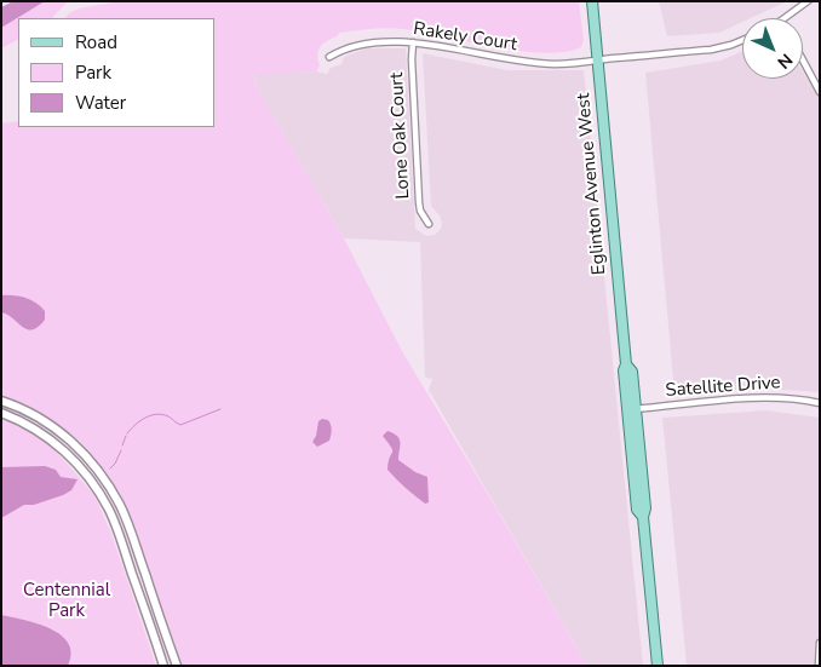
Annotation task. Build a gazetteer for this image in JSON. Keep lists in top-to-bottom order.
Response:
{
  "streets": {
    "main road": ["Eglinton Avenue West"],
    "street": ["Rakely Court", "Lone Oak Court", "Satellite Drive"]
  },
  "crossings": [
    ["Rakely Court", "Lone Oak Court"],
    ["Rakely Court", "Eglinton Avenue West"],
    ["Eglinton Avenue West", "Satellite Drive"]
  ],
  "parks": ["Centennial Park"],
  "legend": ["Road", "Park", "Water"],
  "north": "bottom right"
}
